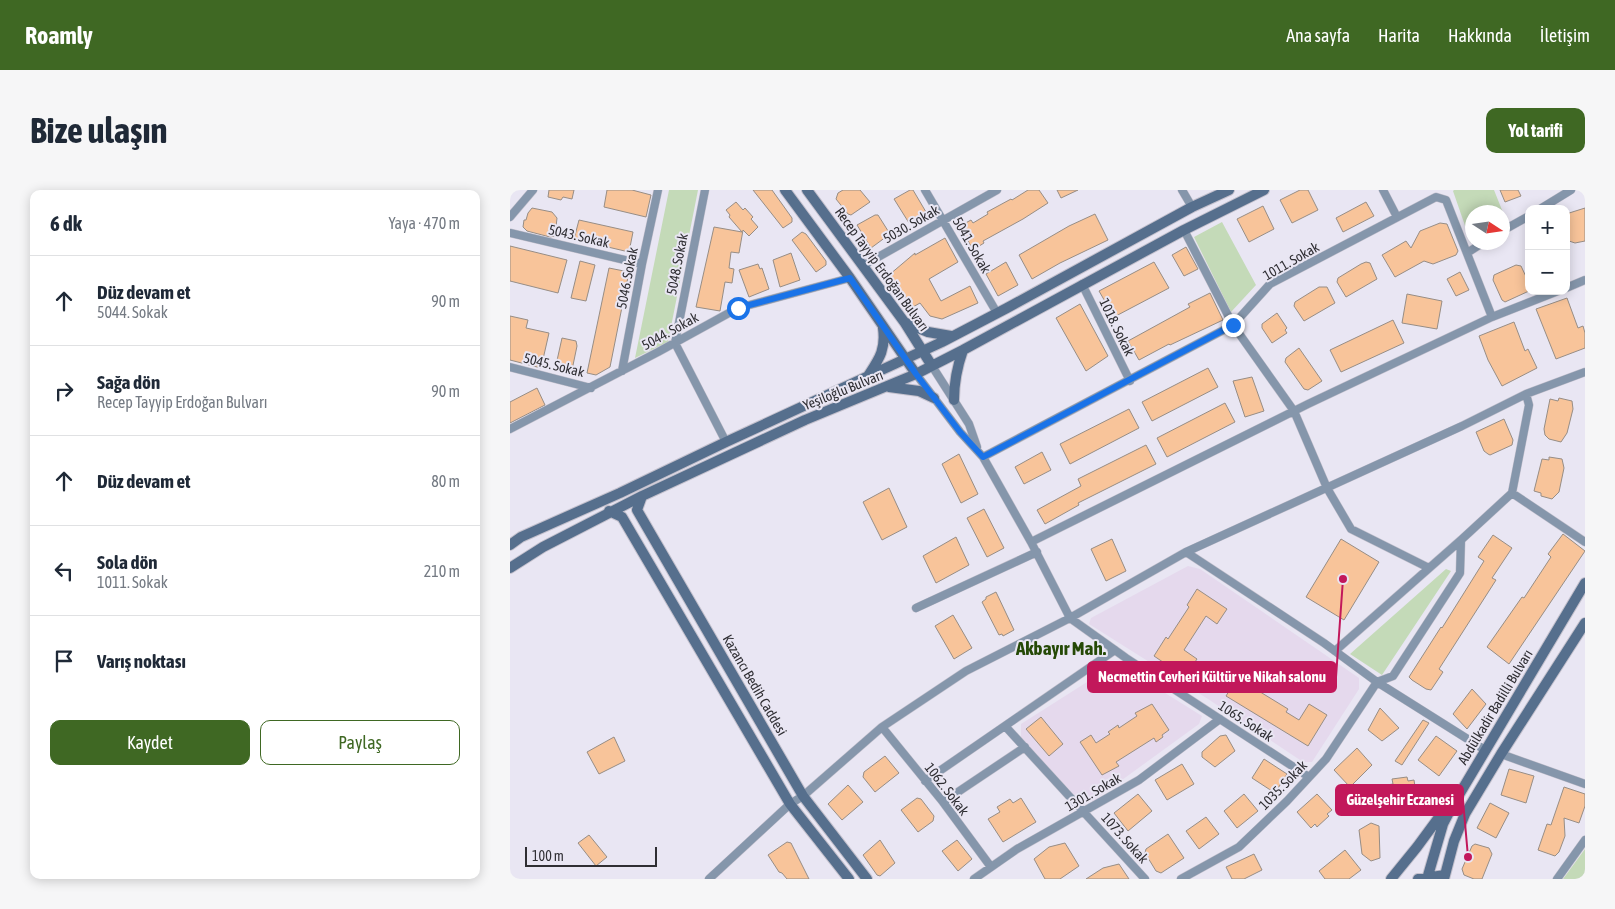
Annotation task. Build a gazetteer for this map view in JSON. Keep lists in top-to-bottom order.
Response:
{
  "streets": {
    "main road": [
      "Recep Tayyip Erdoğan Bulvarı",
      "Yeşiloğlu Bulvarı",
      "Kazancı Bedih Caddesi",
      "Abdülkadir Badilli Bulvarı"
    ],
    "street": [
      "5030. Sokak",
      "5043. Sokak",
      "5041. Sokak",
      "1011. Sokak",
      "5048. Sokak",
      "5046. Sokak",
      "1018. Sokak",
      "5044. Sokak",
      "5045. Sokak",
      "1065. Sokak",
      "1035. Sokak",
      "1062. Sokak",
      "1301. Sokak",
      "1073. Sokak"
    ]
  },
  "crossings": [
    ["5030. Sokak", "5041. Sokak"],
    ["5030. Sokak", "Recep Tayyip Erdoğan Bulvarı"],
    ["5043. Sokak", "5046. Sokak"],
    ["5041. Sokak", "Yeşiloğlu Bulvarı"],
    ["1011. Sokak", "1018. Sokak"],
    ["5048. Sokak", "5044. Sokak"],
    ["Recep Tayyip Erdoğan Bulvarı", "Yeşiloğlu Bulvarı"],
    ["5046. Sokak", "5044. Sokak"],
    ["1018. Sokak", "Yeşiloğlu Bulvarı"],
    ["5044. Sokak", "5045. Sokak"],
    ["Yeşiloğlu Bulvarı", "Kazancı Bedih Caddesi"],
    ["1065. Sokak", "1035. Sokak"],
    ["1065. Sokak", "1301. Sokak"],
    ["1062. Sokak", "1301. Sokak"],
    ["1301. Sokak", "1073. Sokak"]
  ],
  "districts": ["Akbayır Mah."],
  "places": ["Necmettin Cevheri Kültür ve Nikah salonu", "Güzelşehir Eczanesi"],
  "scale_bar": "100 m",
  "north": "right",
  "page": {
    "header": "Roamly",
    "nav": [
      "Ana sayfa",
      "Harita",
      "Hakkında",
      "İletişim"
    ],
    "buttons": [
      "Yol tarifi",
      ["Kaydet", "Paylaş"]
    ],
    "title": "Bize ulaşın",
    "heading": ["6 dk", "Yaya · 470 m"],
    "map_buttons": ["+", "−"],
    "list": [
      ["Düz devam et", "5044. Sokak", "90 m"],
      ["Sağa dön", "Recep Tayyip Erdoğan Bulvarı", "90 m"],
      ["Düz devam et", "80 m"],
      ["Sola dön", "1011. Sokak", "210 m"],
      "Varış noktası"
    ],
    "scale": "100 m"
  }
}
